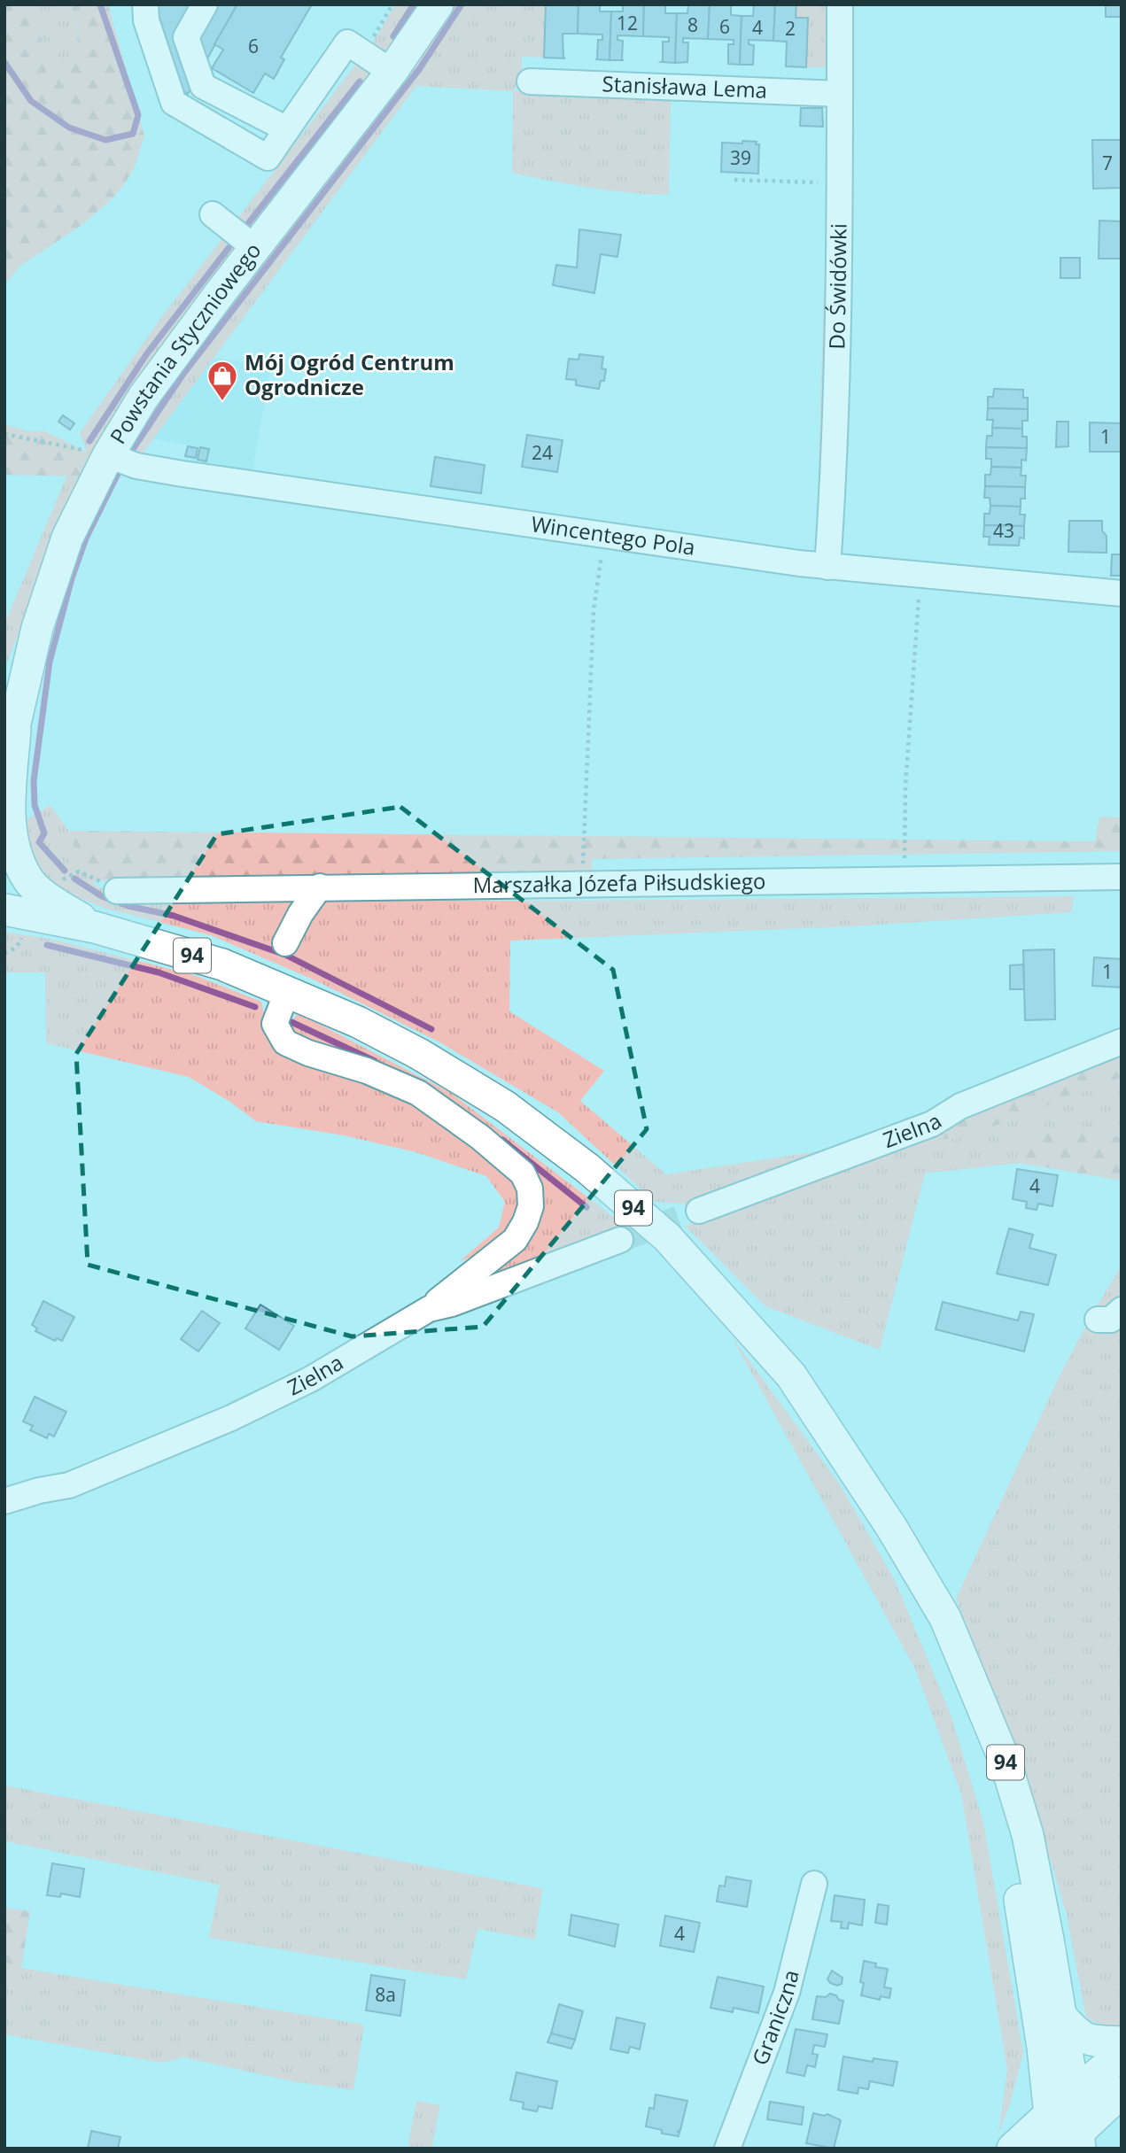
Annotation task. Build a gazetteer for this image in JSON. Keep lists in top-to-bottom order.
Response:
{
  "streets": {
    "main road": ["Powstania Styczniowego", "94"],
    "street": [
      "Stanisława Lema",
      "Do Świdówki",
      "Wincentego Pola",
      "Marszałka Józefa Piłsudskiego",
      "Zielna",
      "Graniczna"
    ]
  },
  "crossings": [
    ["Stanisława Lema", "Do Świdówki"],
    ["Do Świdówki", "Wincentego Pola"],
    ["Powstania Styczniowego", "Wincentego Pola"],
    ["Powstania Styczniowego", "94"]
  ],
  "places": {
    "shop": ["Mój Ogród Centrum Ogrodnicze"]
  },
  "house_numbers": [
    "12",
    "8",
    "6",
    "4",
    "2",
    "6",
    "39",
    "7",
    "1",
    "24",
    "43",
    "1",
    "4",
    "4",
    "8a"
  ]
}
